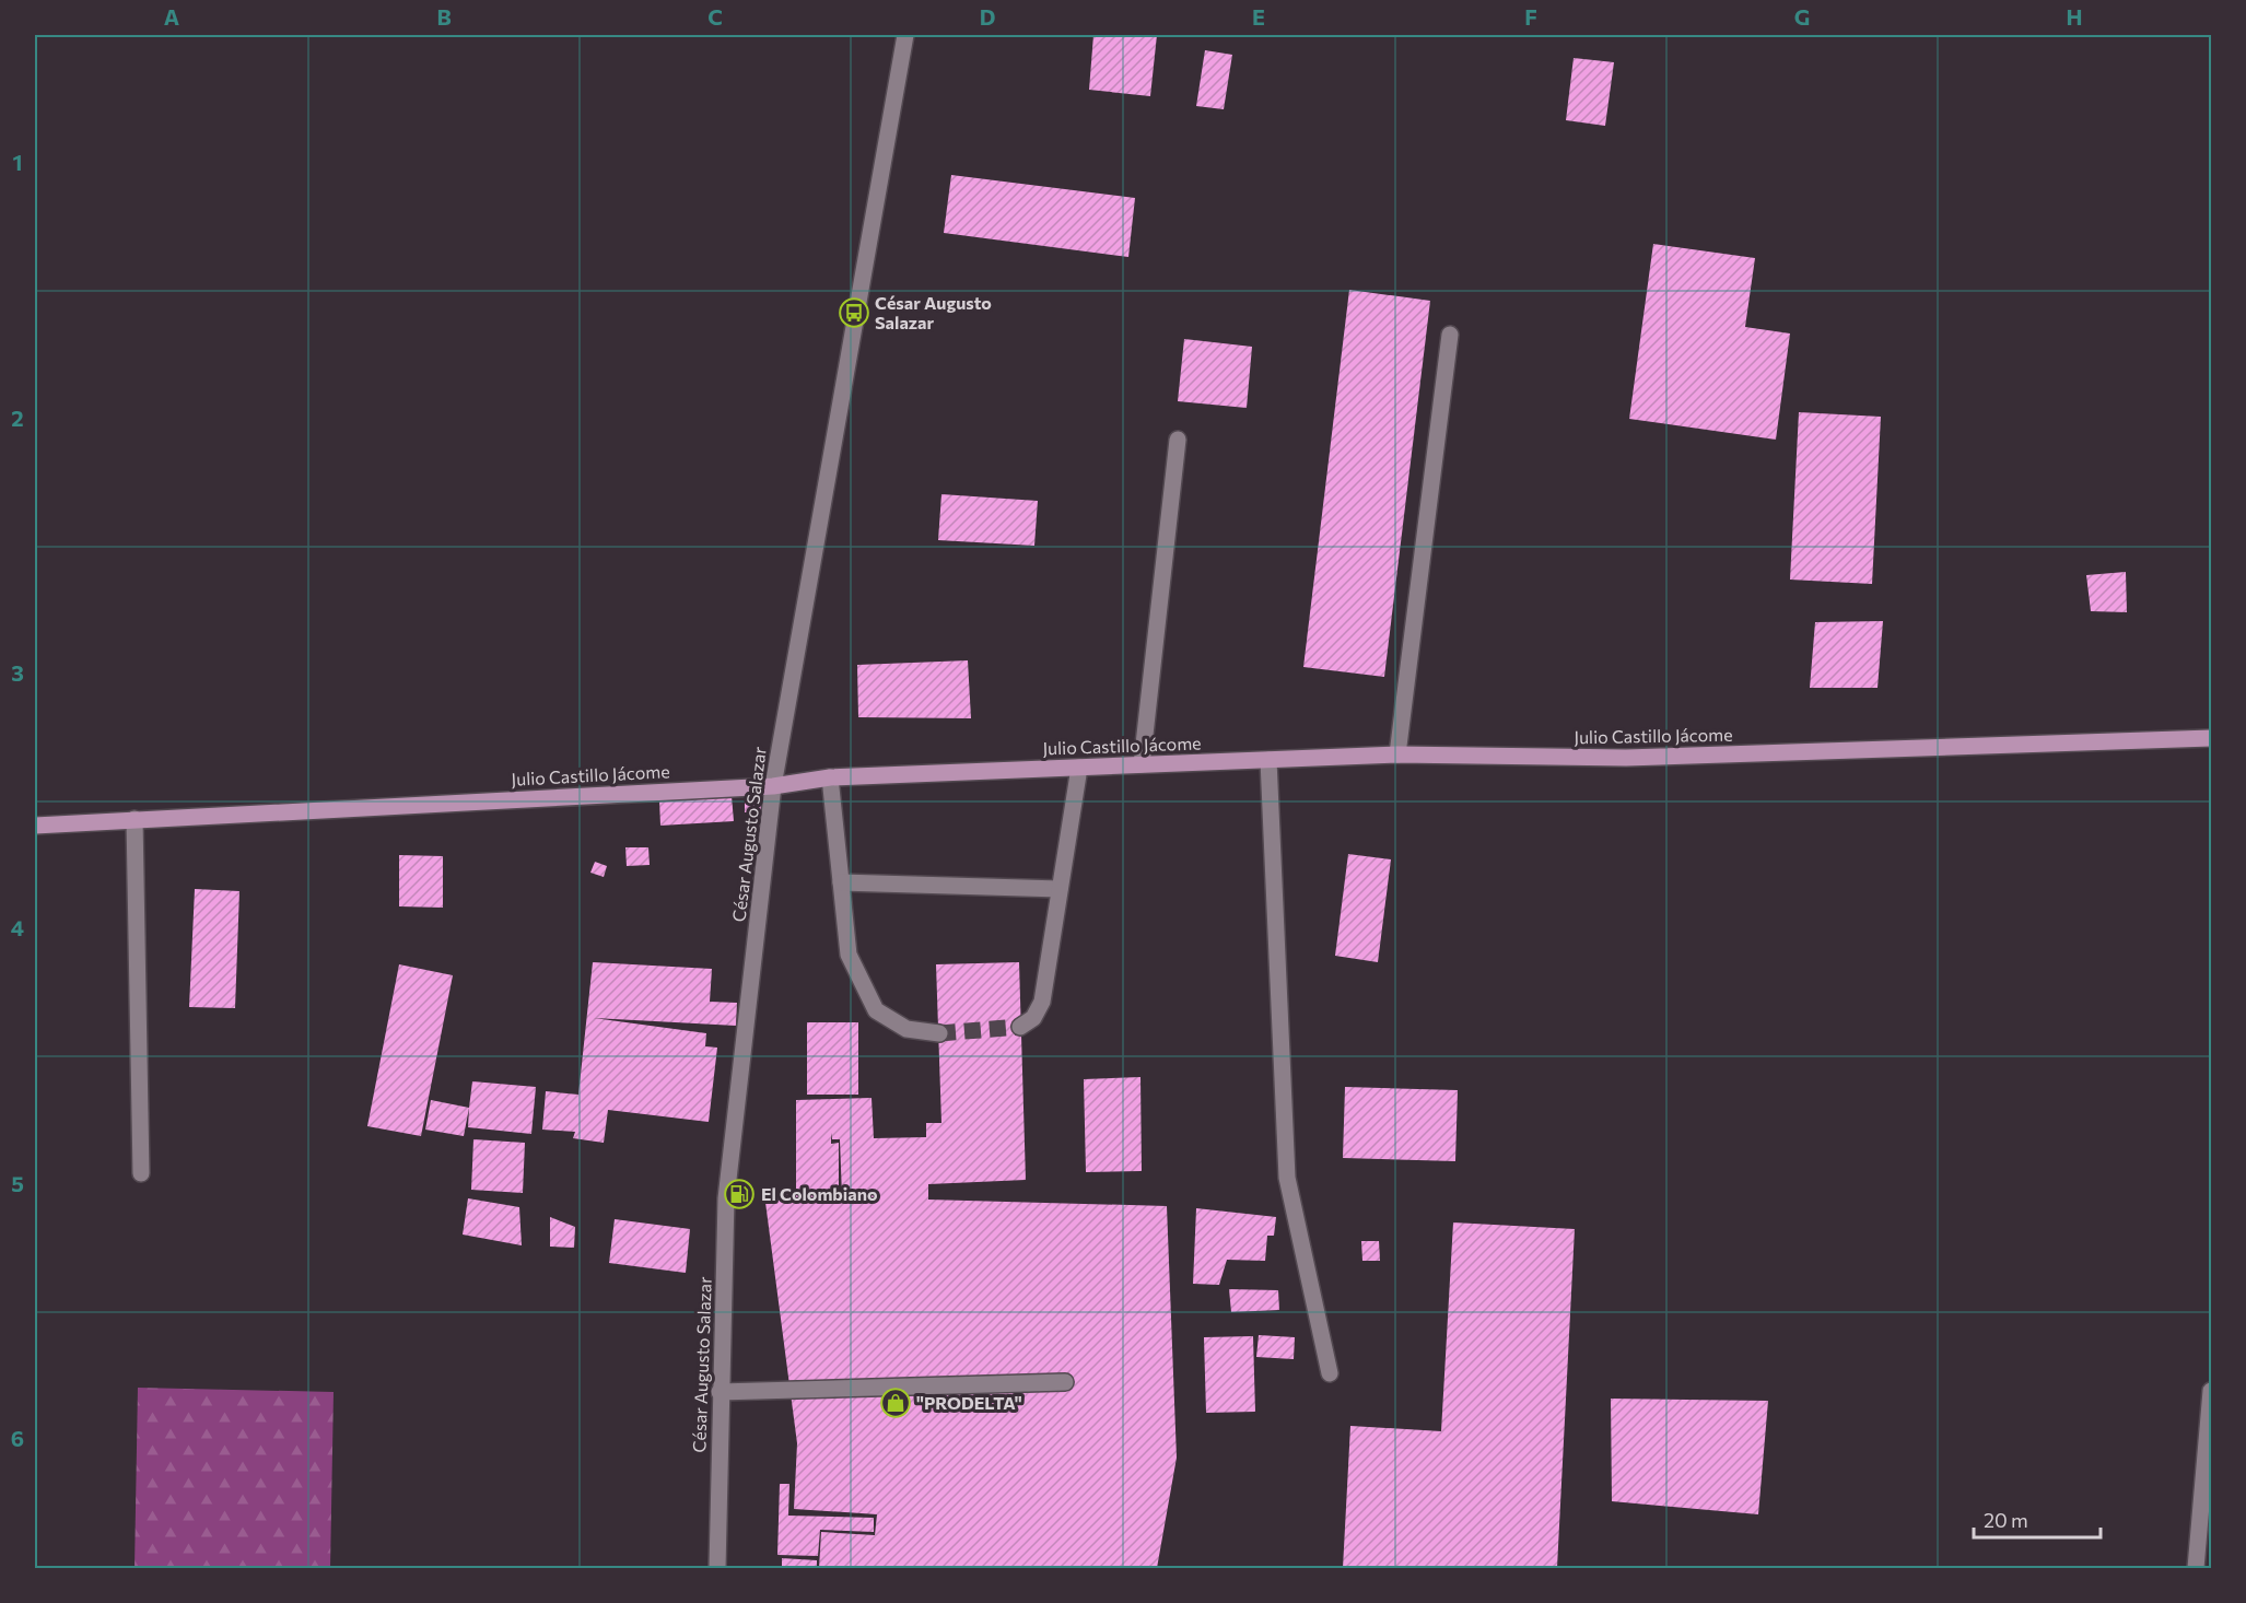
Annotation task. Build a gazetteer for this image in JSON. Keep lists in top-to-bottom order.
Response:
{
  "streets": {
    "main road": ["Julio Castillo Jácome"],
    "street": ["César Augusto Salazar"]
  },
  "crossings": [
    ["Julio Castillo Jácome", "César Augusto Salazar"]
  ],
  "places": {
    "bus stop": ["César Augusto Salazar"],
    "fuel station": ["El Colombiano"],
    "shop": ["\"PRODELTA\""]
  },
  "scale_bar": "20 m",
  "grid": {
    "columns": [
      "A",
      "B",
      "C",
      "D",
      "E",
      "F",
      "G",
      "H"
    ],
    "rows": [
      "1",
      "2",
      "3",
      "4",
      "5",
      "6"
    ]
  }
}
